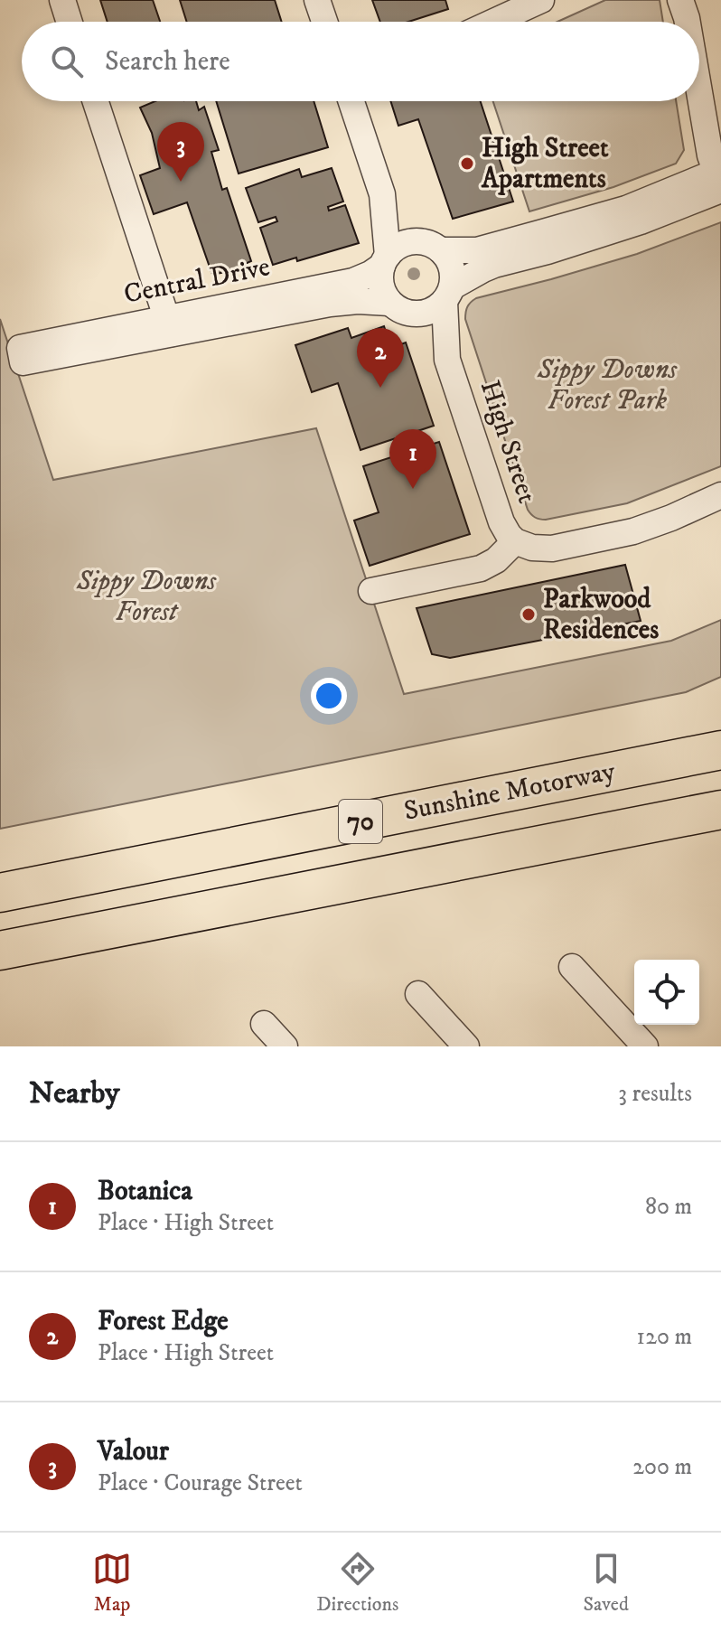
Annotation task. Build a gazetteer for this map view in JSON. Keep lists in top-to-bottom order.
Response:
{
  "streets": {
    "highway": ["Sunshine Motorway", "70"],
    "street": ["Central Drive", "High Street"]
  },
  "crossings": [
    ["Central Drive", "High Street"]
  ],
  "parks": ["Sippy Downs Forest Park", "Sippy Downs Forest"],
  "places": ["High Street Apartments", "Parkwood Residences"],
  "page": {
    "search": "Search here",
    "pins": ["3", "2", "1"],
    "heading": ["Nearby", "3 results"],
    "list": [
      {
        "mark": "1",
        "name": "Botanica",
        "note": "Place · High Street",
        "value": "80 m"
      },
      {
        "mark": "2",
        "name": "Forest Edge",
        "note": "Place · High Street",
        "value": "120 m"
      },
      {
        "mark": "3",
        "name": "Valour",
        "note": "Place · Courage Street",
        "value": "200 m"
      }
    ],
    "nav": ["Map", "Directions", "Saved"]
  }
}
